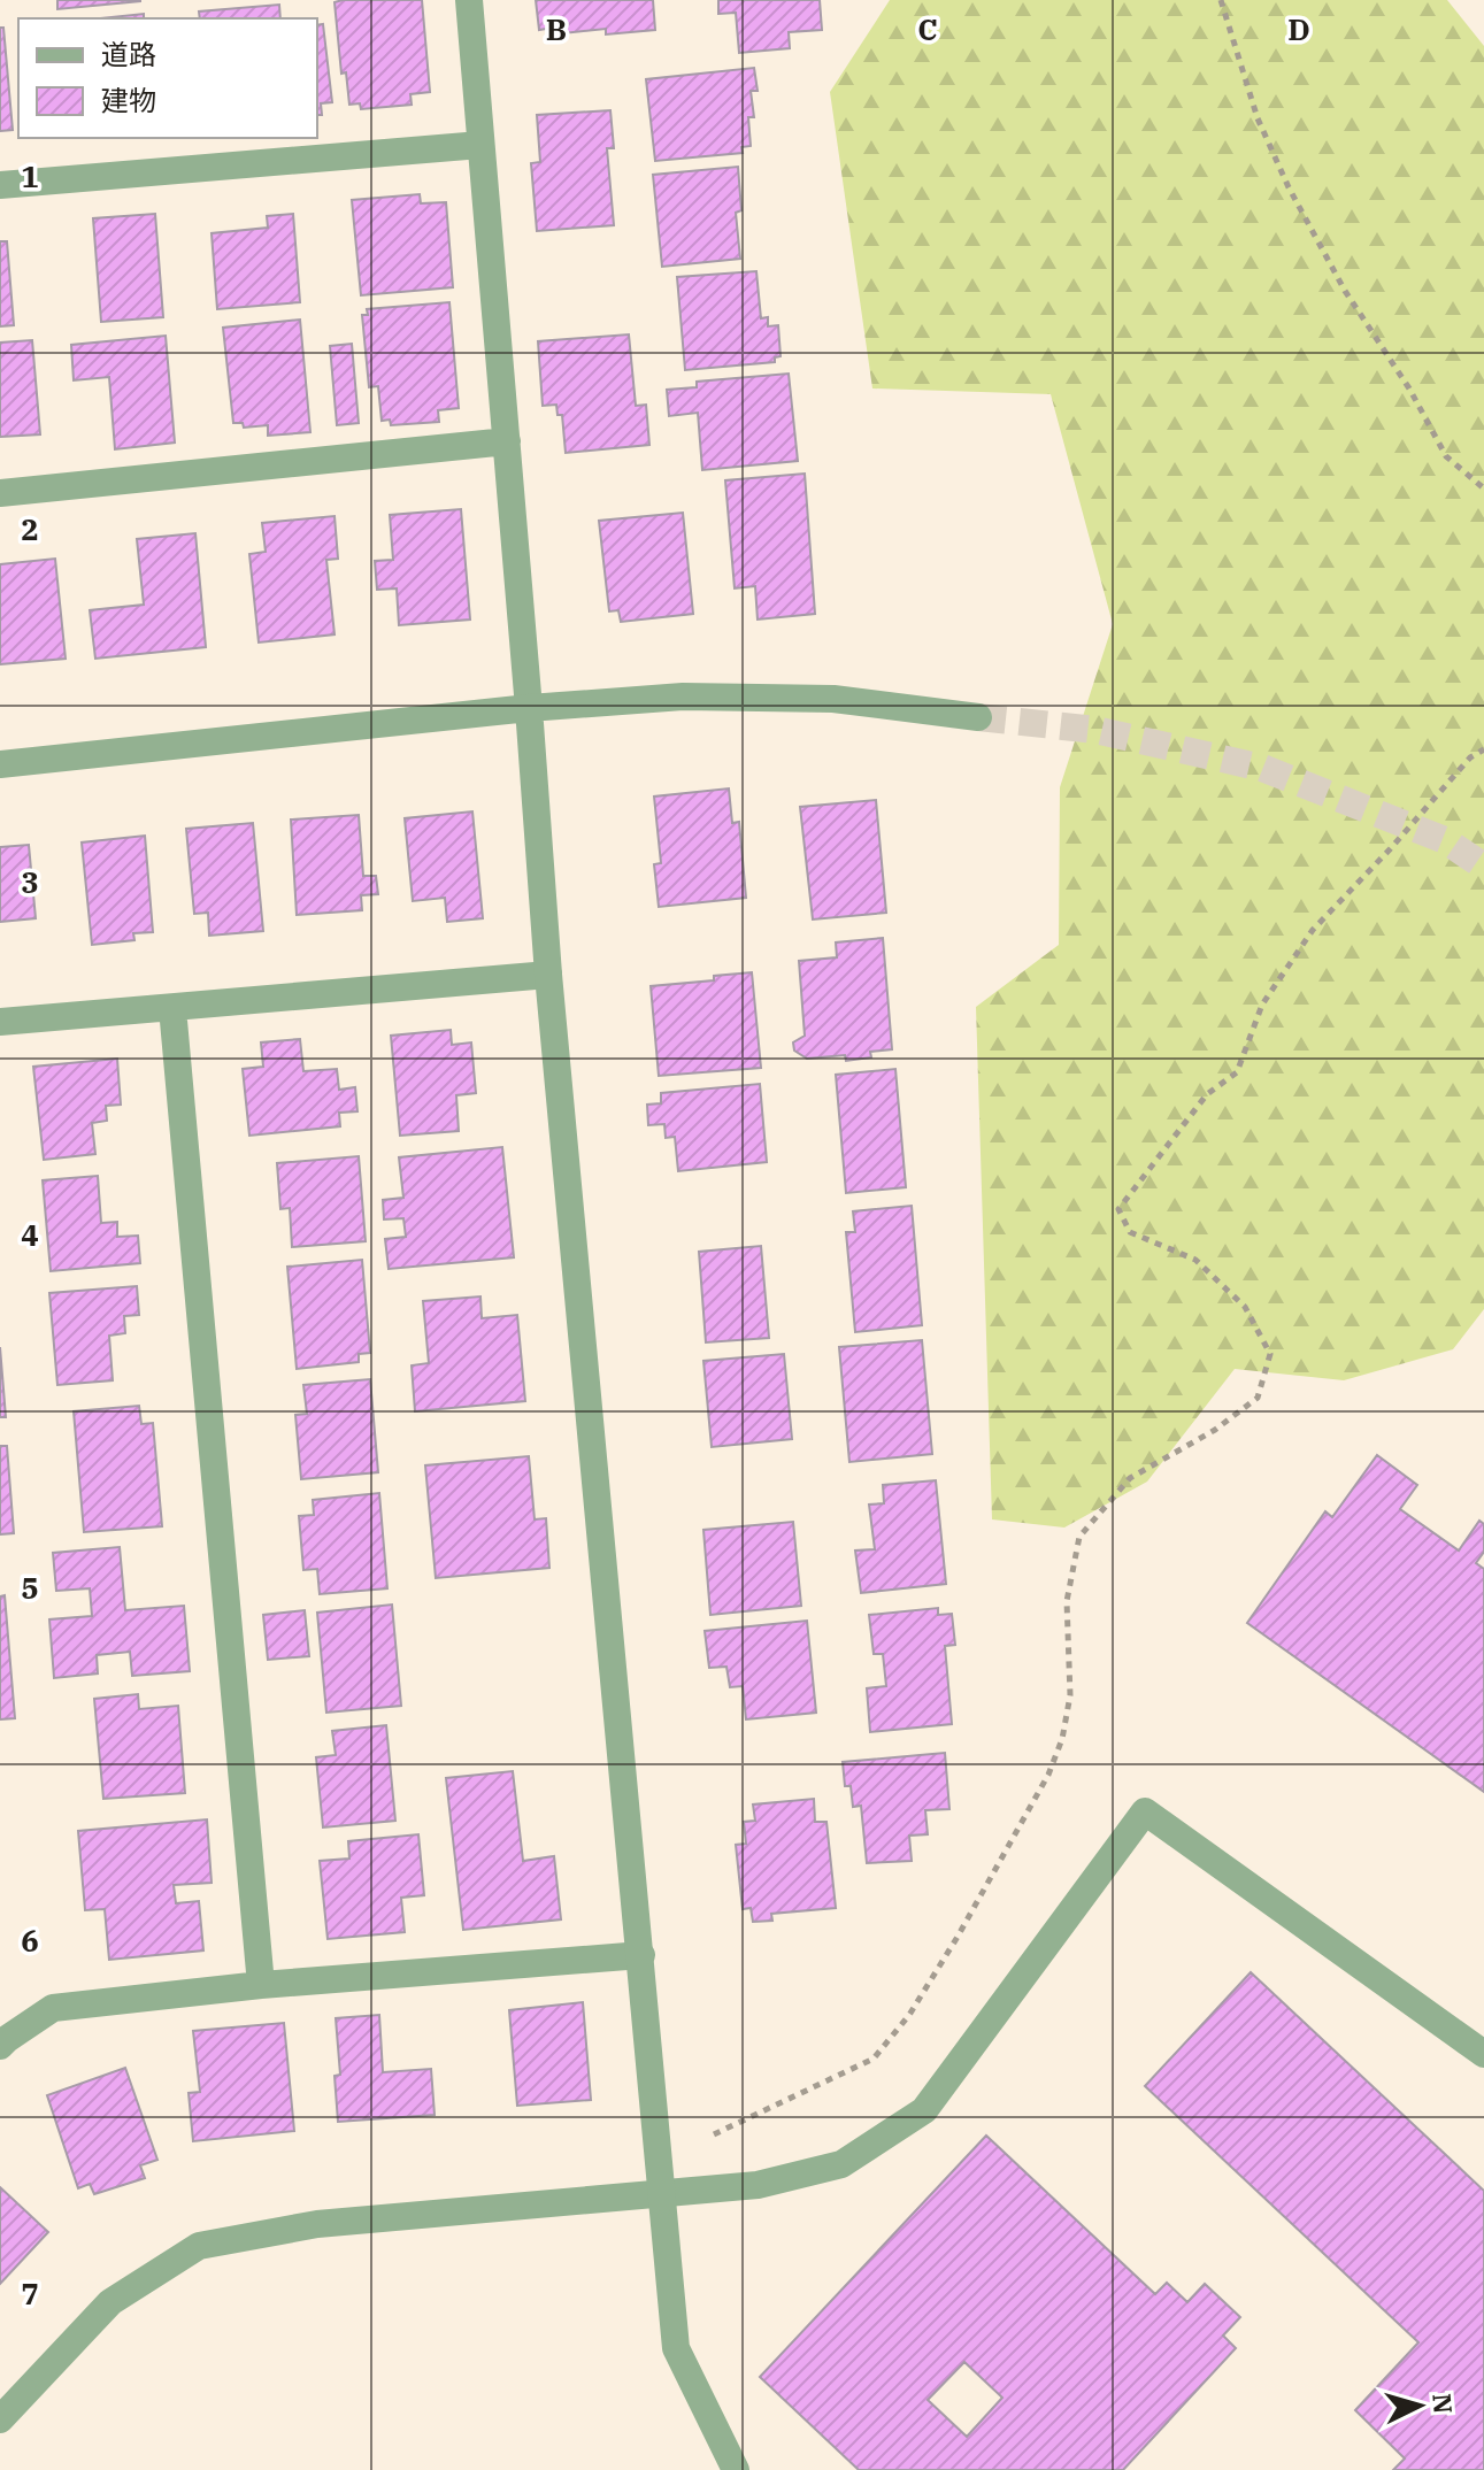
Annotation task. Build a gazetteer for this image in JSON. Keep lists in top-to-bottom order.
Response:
{
  "legend": ["道路", "建物"],
  "north": "right",
  "grid": {
    "columns": ["B", "C", "D"],
    "rows": [
      "1",
      "2",
      "3",
      "4",
      "5",
      "6",
      "7"
    ]
  }
}
